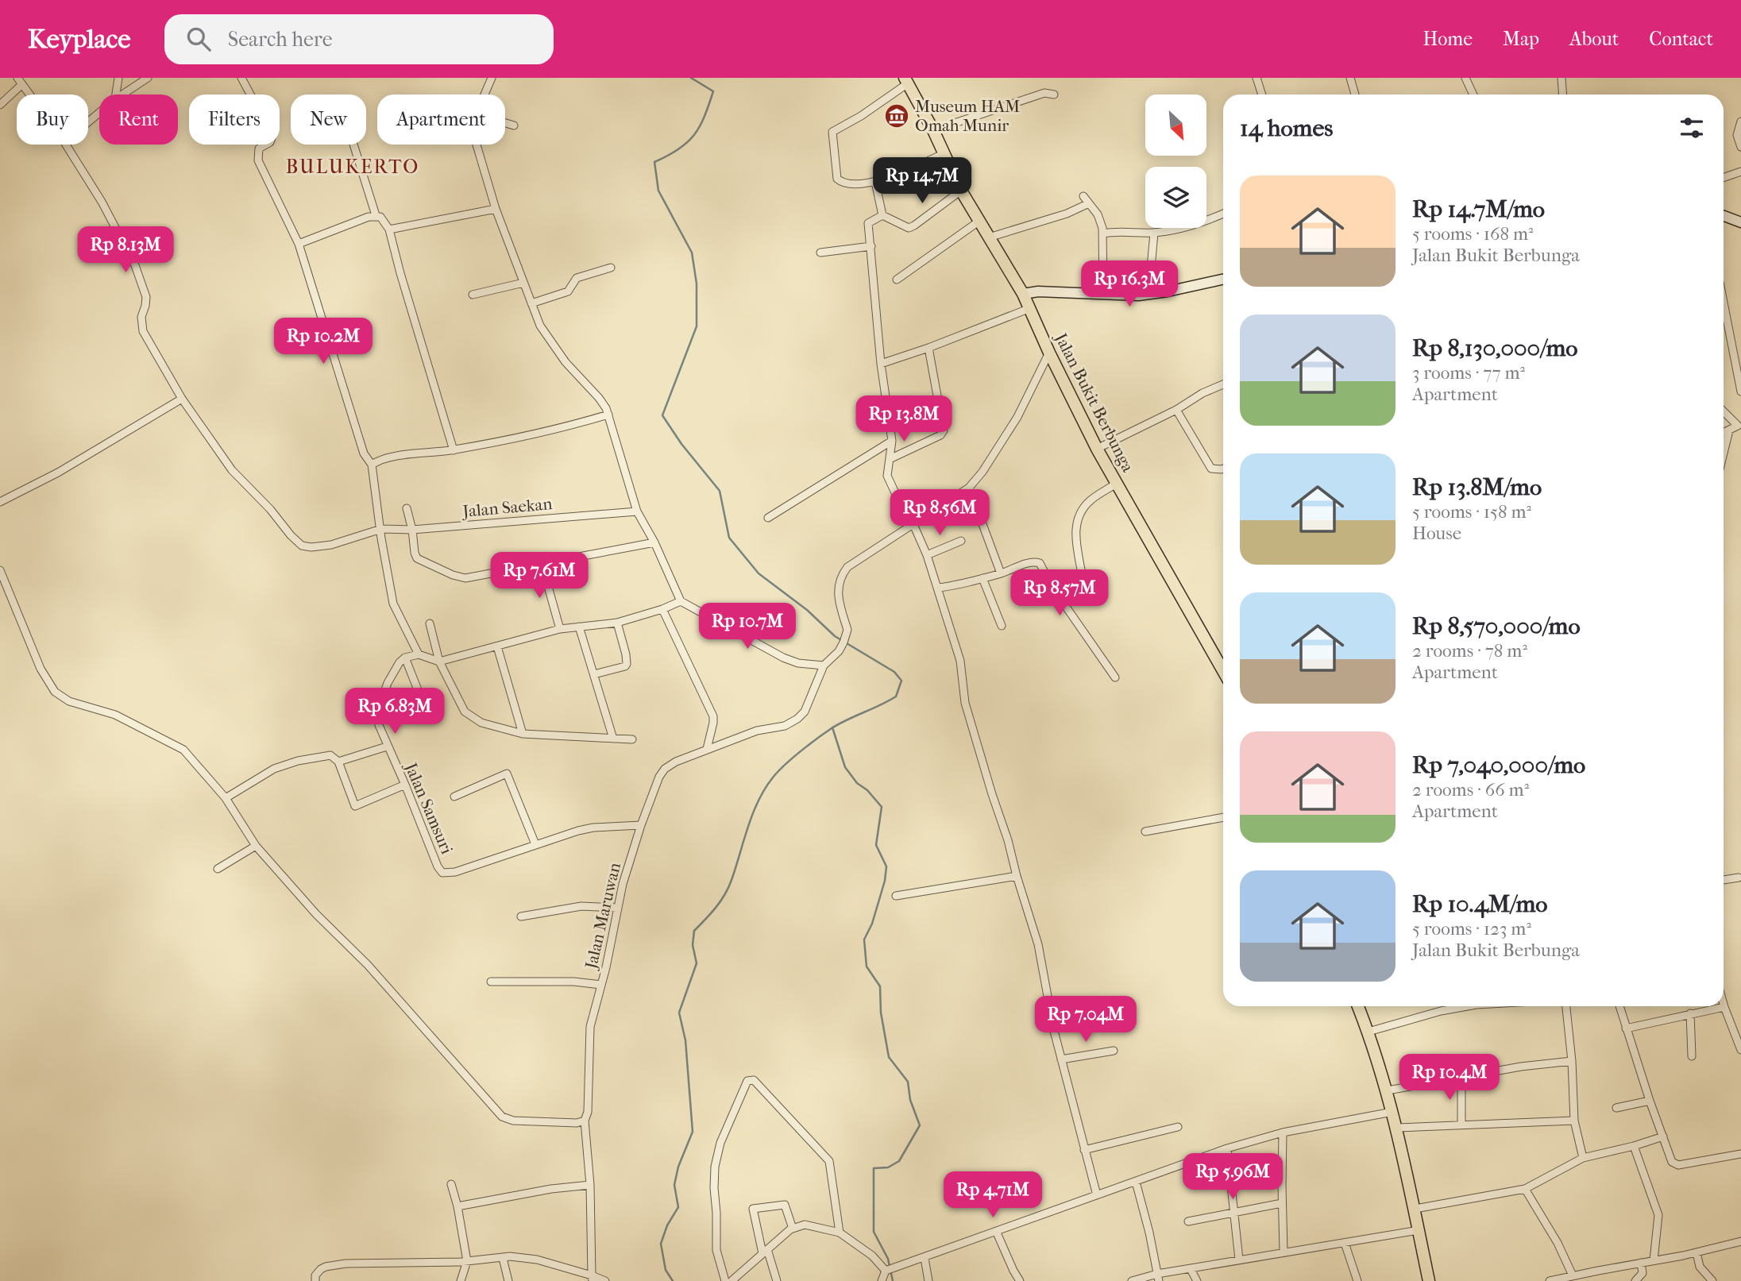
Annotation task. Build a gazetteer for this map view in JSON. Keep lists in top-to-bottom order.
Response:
{
  "streets": {
    "main road": ["Jalan Bukit Berbunga"],
    "street": ["Jalan Saekan", "Jalan Samsuri", "Jalan Maruwan"]
  },
  "crossings": [
    ["Jalan Samsuri", "Jalan Maruwan"]
  ],
  "districts": ["BULUKERTO"],
  "places": {
    "museum": ["Museum HAM Omah Munir"]
  },
  "north": "bottom right",
  "page": {
    "header": "Keyplace",
    "search": "Search here",
    "nav": [
      "Home",
      "Map",
      "About",
      "Contact"
    ],
    "chip": [
      "Buy",
      "Rent",
      "Filters",
      "New",
      "Apartment"
    ],
    "heading": "14 homes",
    "price": [
      "Rp 14.7M",
      "Rp 8.13M",
      "Rp 16.3M",
      "Rp 10.2M",
      "Rp 13.8M",
      "Rp 8.56M",
      "Rp 7.61M",
      "Rp 8.57M",
      "Rp 10.7M",
      "Rp 6.83M",
      "Rp 7.04M",
      "Rp 10.4M",
      "Rp 5.96M",
      "Rp 4.71M"
    ],
    "list": [
      {
        "name": "Rp 14.7M/mo",
        "note": "5 rooms · 168 m² · Jalan Bukit Berbunga"
      },
      {
        "name": "Rp 8,130,000/mo",
        "note": "3 rooms · 77 m² · Apartment"
      },
      {
        "name": "Rp 13.8M/mo",
        "note": "5 rooms · 158 m² · House"
      },
      {
        "name": "Rp 8,570,000/mo",
        "note": "2 rooms · 78 m² · Apartment"
      },
      {
        "name": "Rp 7,040,000/mo",
        "note": "2 rooms · 66 m² · Apartment"
      },
      {
        "name": "Rp 10.4M/mo",
        "note": "5 rooms · 123 m² · Jalan Bukit Berbunga"
      }
    ]
  }
}
